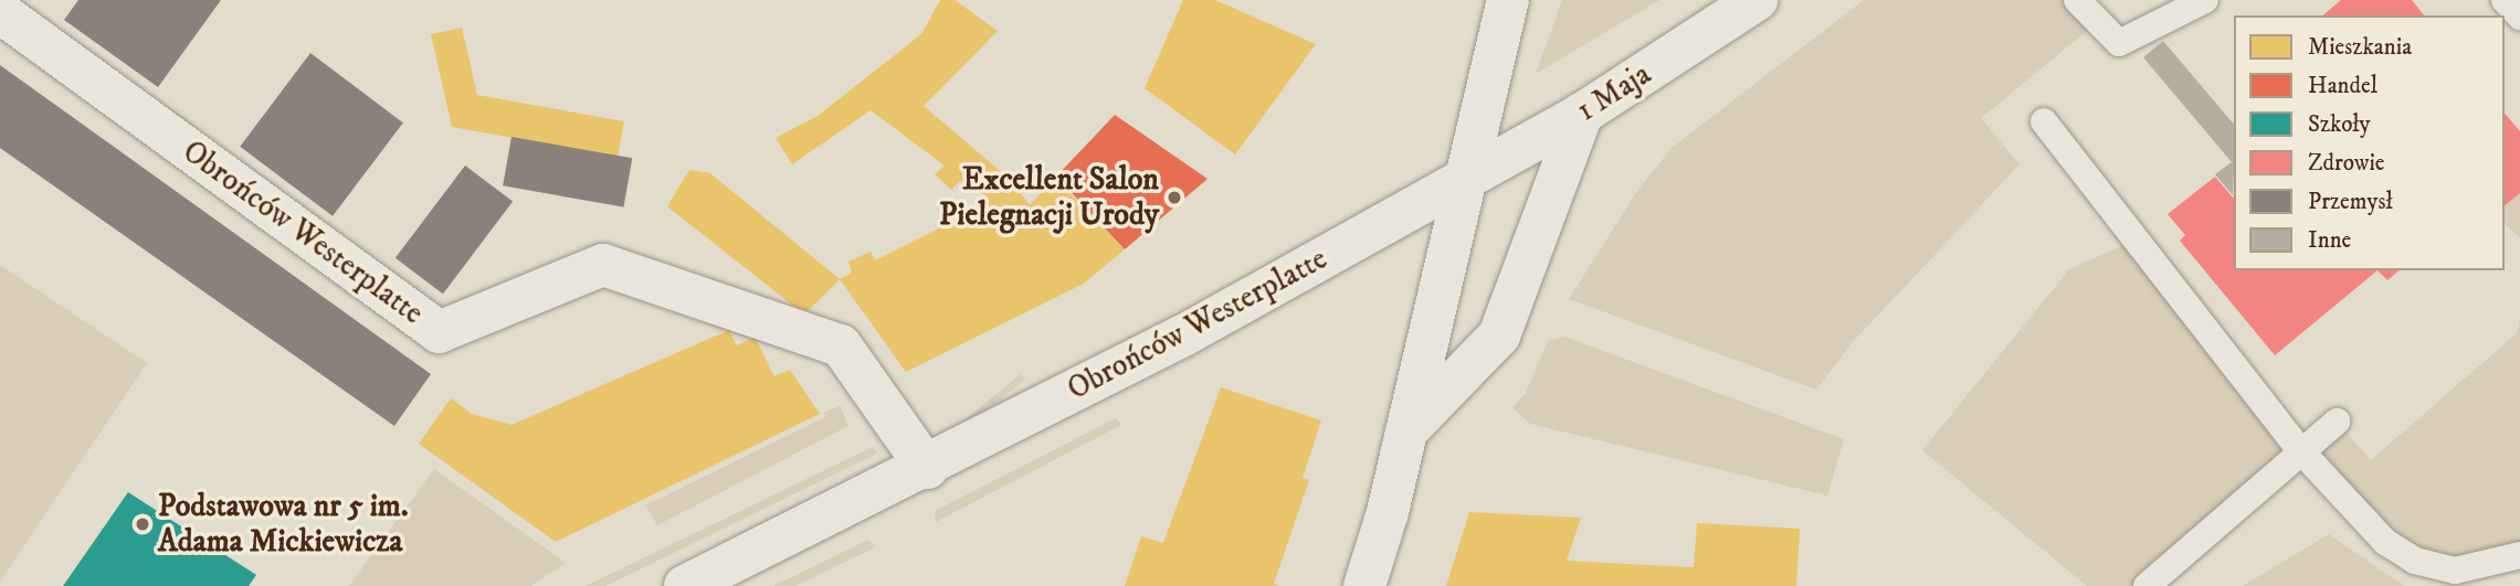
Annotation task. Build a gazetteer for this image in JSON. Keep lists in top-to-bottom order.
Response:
{
  "streets": {
    "street": ["1 Maja", "Obrońców Westerplatte"]
  },
  "crossings": [
    ["1 Maja", "Obrońców Westerplatte"]
  ],
  "places": ["Excellent Salon Pielegnacji Urody", "Podstawowa nr 5 im. Adama Mickiewicza"],
  "legend": [
    "Mieszkania",
    "Handel",
    "Szkoły",
    "Zdrowie",
    "Przemysł",
    "Inne"
  ]
}
